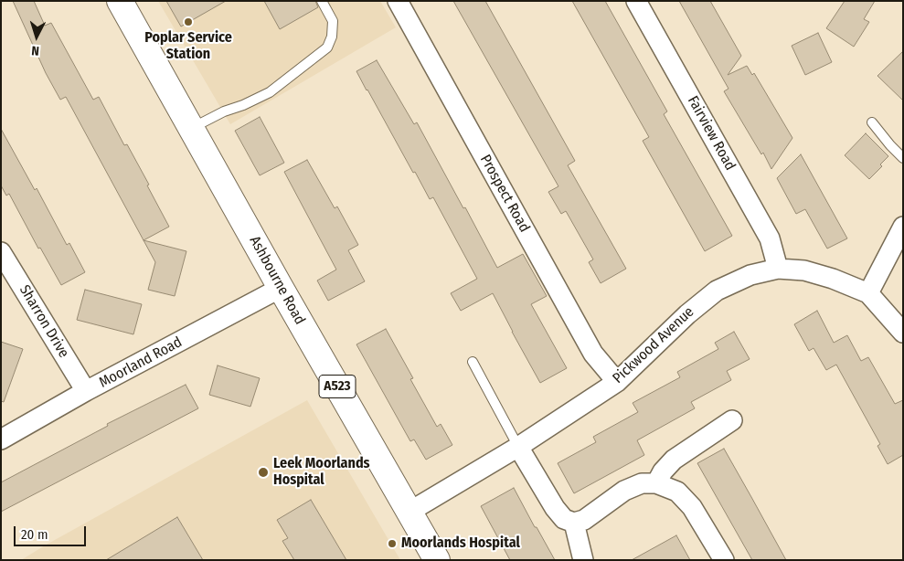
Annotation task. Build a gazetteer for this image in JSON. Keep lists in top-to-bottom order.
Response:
{
  "streets": {
    "highway": ["Ashbourne Road", "A523"],
    "street": [
      "Fairview Road",
      "Prospect Road",
      "Sharron Drive",
      "Pickwood Avenue",
      "Moorland Road"
    ]
  },
  "crossings": [
    ["Fairview Road", "Pickwood Avenue"],
    ["Prospect Road", "Pickwood Avenue"],
    ["Ashbourne Road", "Pickwood Avenue"],
    ["Ashbourne Road", "Moorland Road"],
    ["Sharron Drive", "Moorland Road"]
  ],
  "places": ["Poplar Service Station", "Leek Moorlands Hospital", "Moorlands Hospital"],
  "scale_bar": "20 m",
  "north": "bottom"
}
